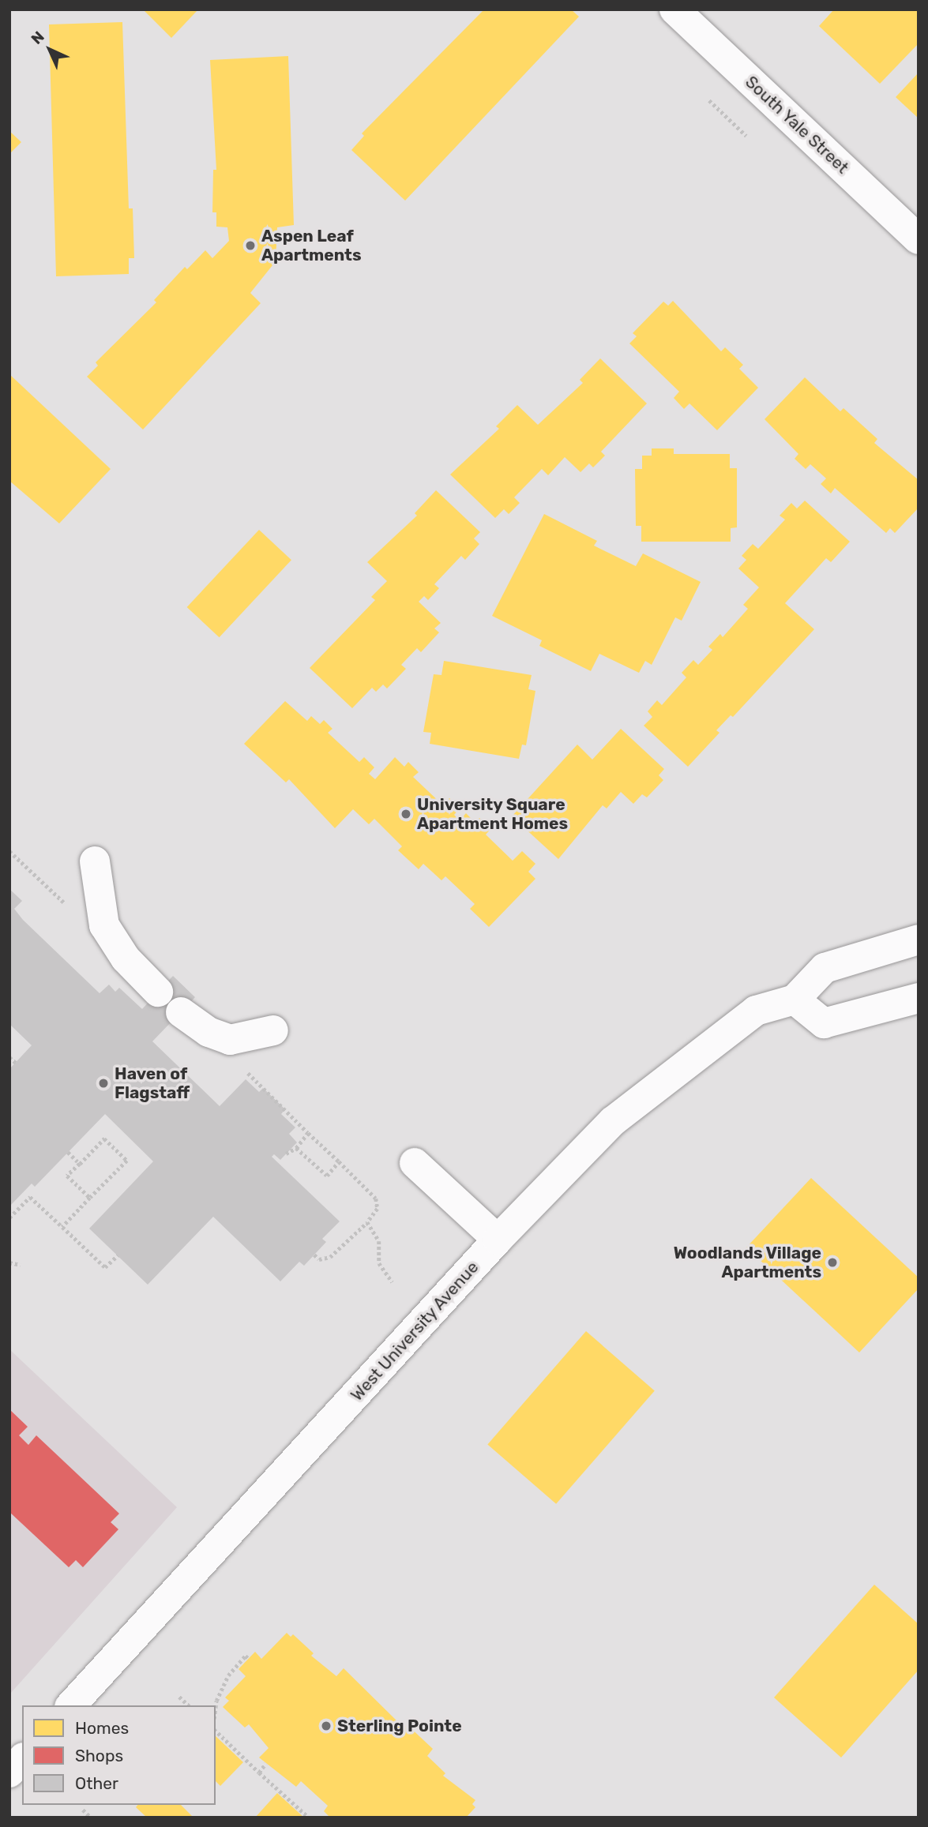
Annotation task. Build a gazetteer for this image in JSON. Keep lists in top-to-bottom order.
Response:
{
  "streets": {
    "street": ["South Yale Street", "West University Avenue"]
  },
  "places": [
    "Aspen Leaf Apartments",
    "University Square Apartment Homes",
    "Haven of Flagstaff",
    "Woodlands Village Apartments",
    "Sterling Pointe"
  ],
  "legend": ["Homes", "Shops", "Other"],
  "north": "top left"
}
